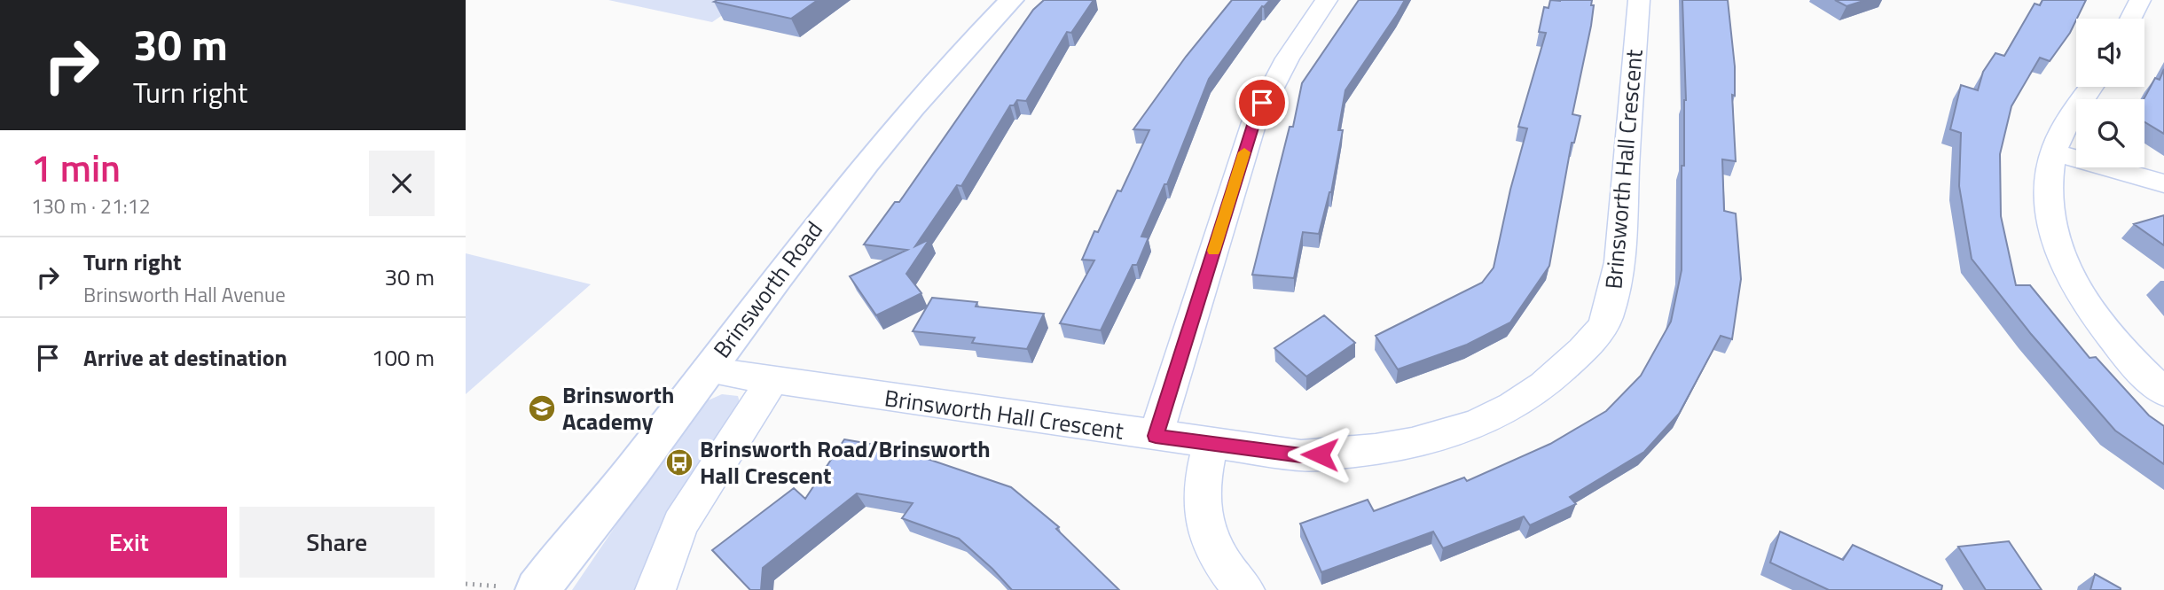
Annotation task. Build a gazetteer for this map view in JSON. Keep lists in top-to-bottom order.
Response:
{
  "streets": {
    "main road": ["Brinsworth Road"],
    "street": ["Brinsworth Hall Crescent"]
  },
  "crossings": [
    ["Brinsworth Hall Crescent", "Brinsworth Road"]
  ],
  "places": {
    "school or university": ["Brinsworth Academy"],
    "bus stop": ["Brinsworth Road/Brinsworth Hall Crescent"]
  },
  "page": {
    "turn": ["30 m", "Turn right"],
    "heading": ["1 min", "130 m · 21:12"],
    "list": [
      {
        "name": "Turn right",
        "note": "Brinsworth Hall Avenue",
        "value": "30 m"
      },
      {
        "name": "Arrive at destination",
        "value": "100 m"
      }
    ],
    "buttons": ["Exit", "Share"]
  }
}
